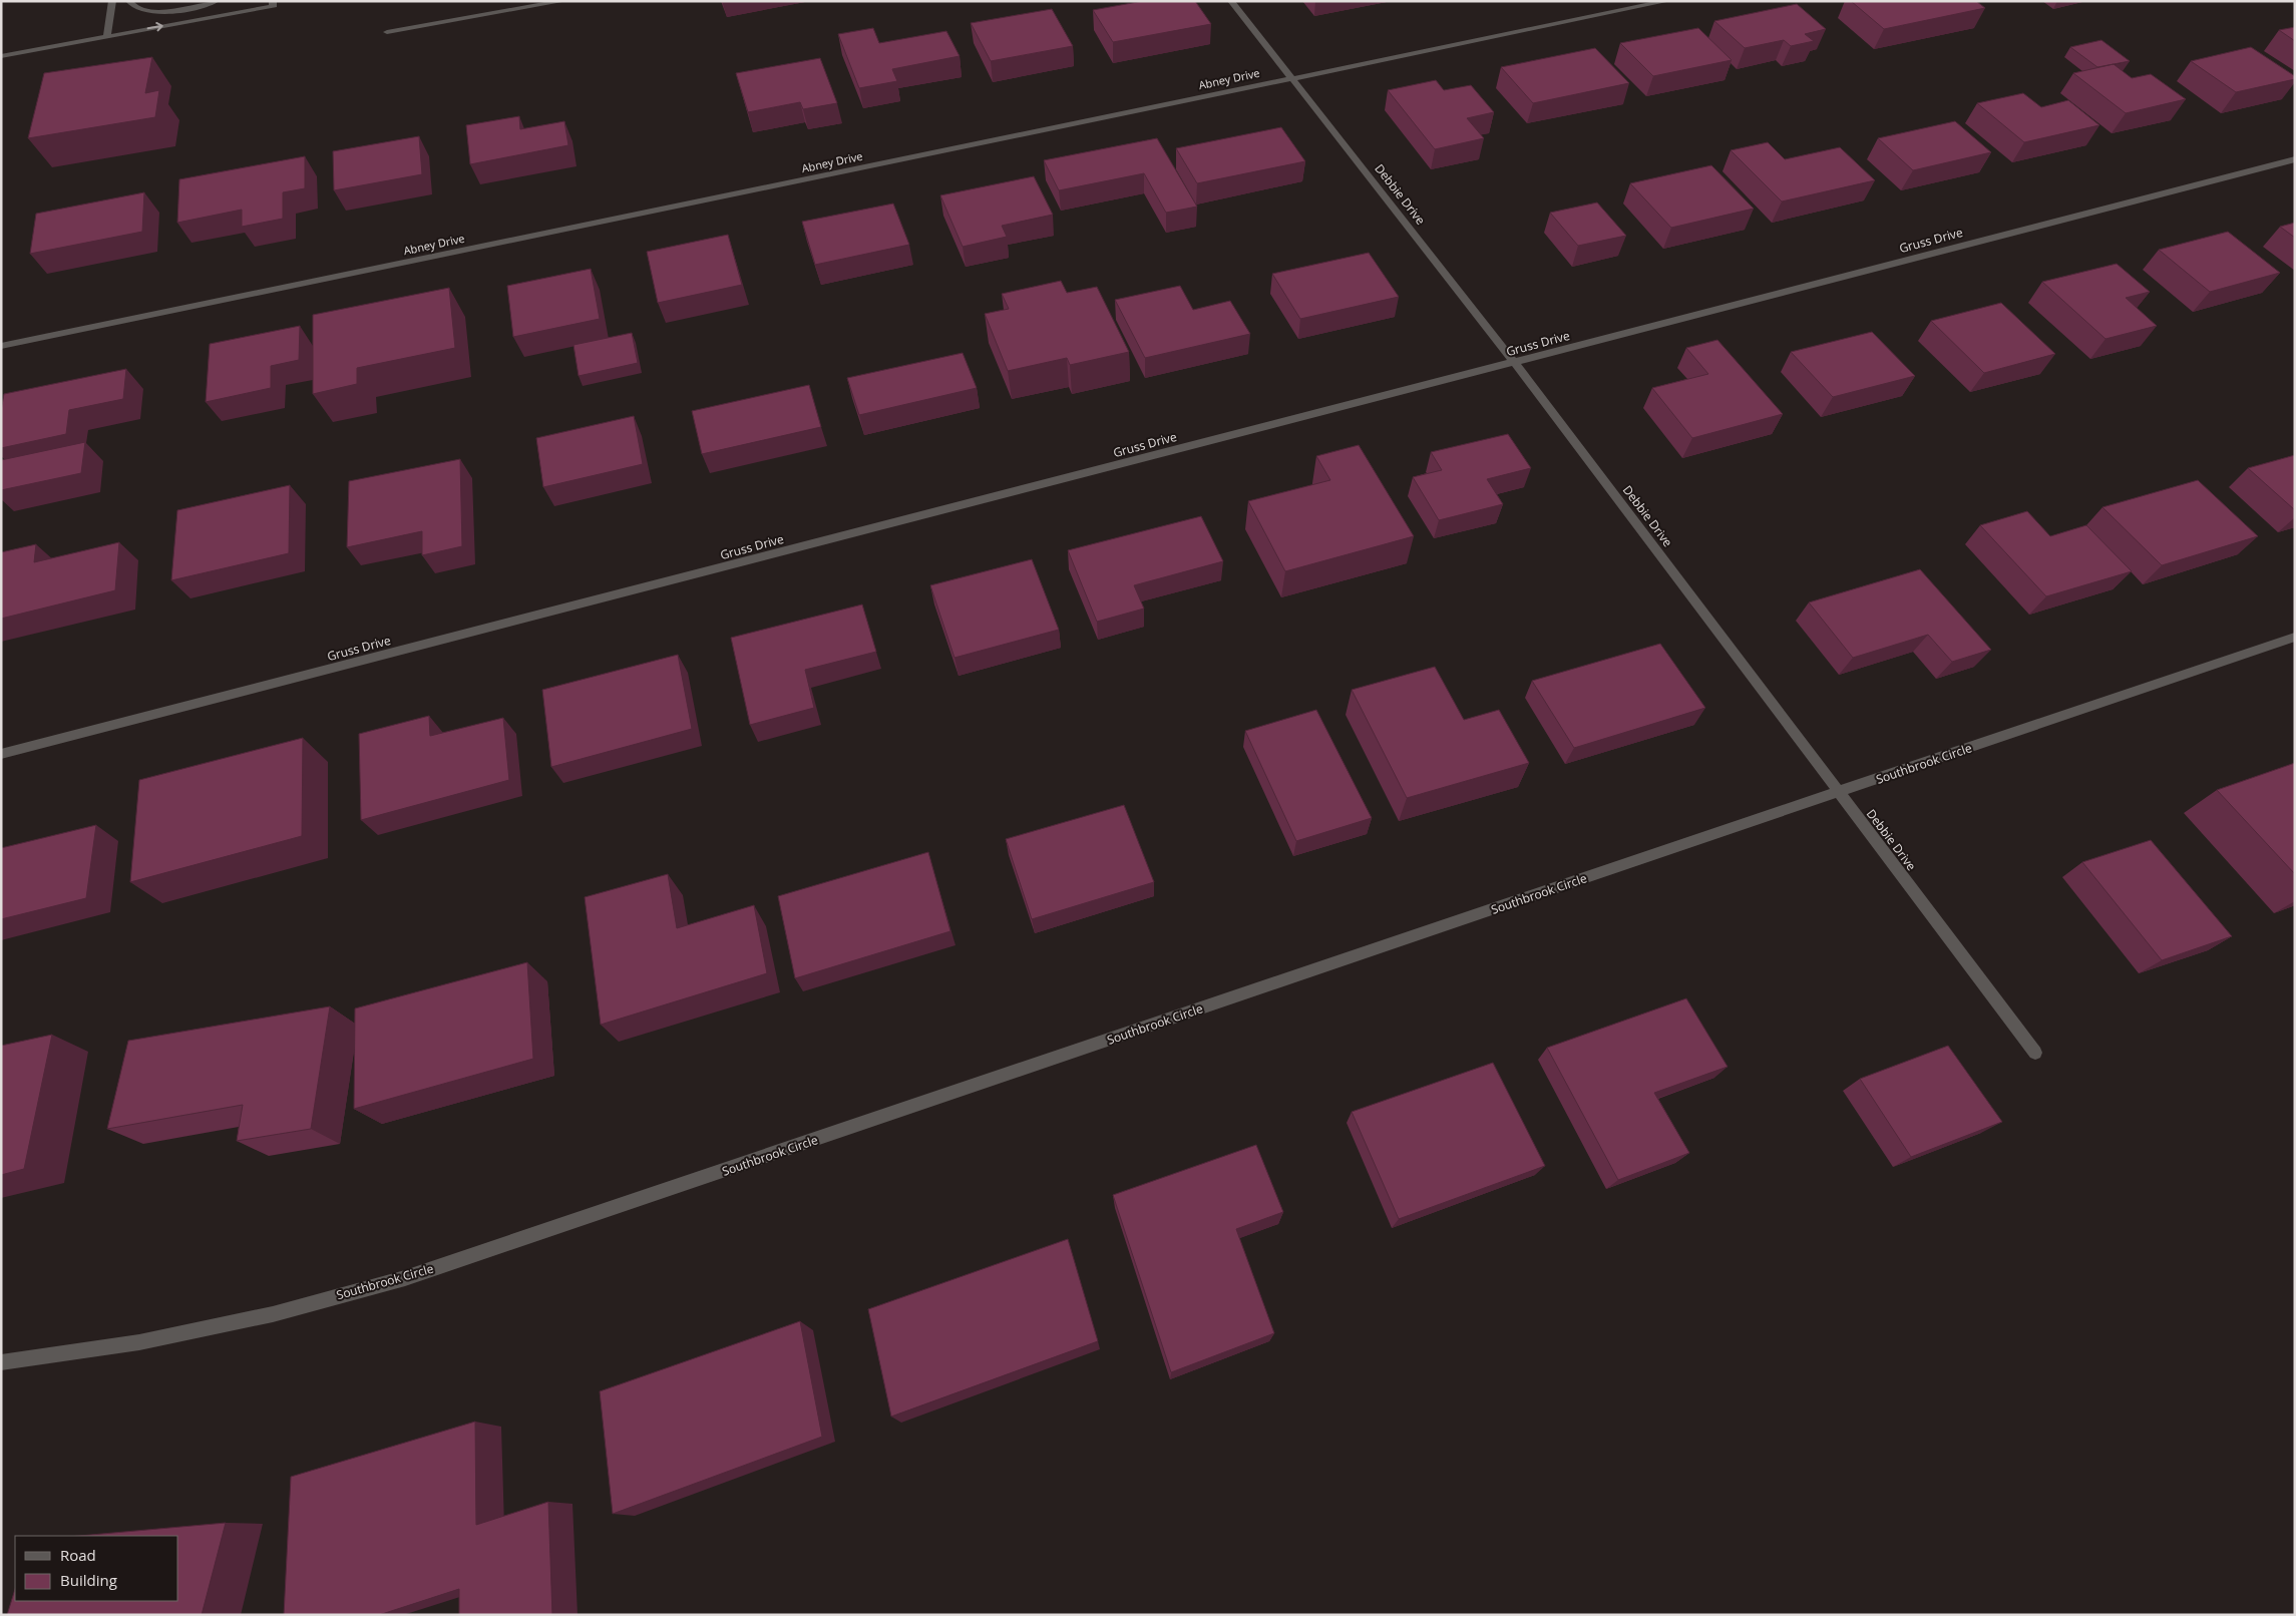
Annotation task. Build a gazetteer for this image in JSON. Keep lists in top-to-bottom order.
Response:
{
  "streets": {
    "street": [
      "Abney Drive",
      "Debbie Drive",
      "Gruss Drive",
      "Southbrook Circle"
    ]
  },
  "crossings": [
    ["Abney Drive", "Debbie Drive"],
    ["Debbie Drive", "Gruss Drive"],
    ["Debbie Drive", "Southbrook Circle"]
  ],
  "legend": ["Road", "Building"]
}
